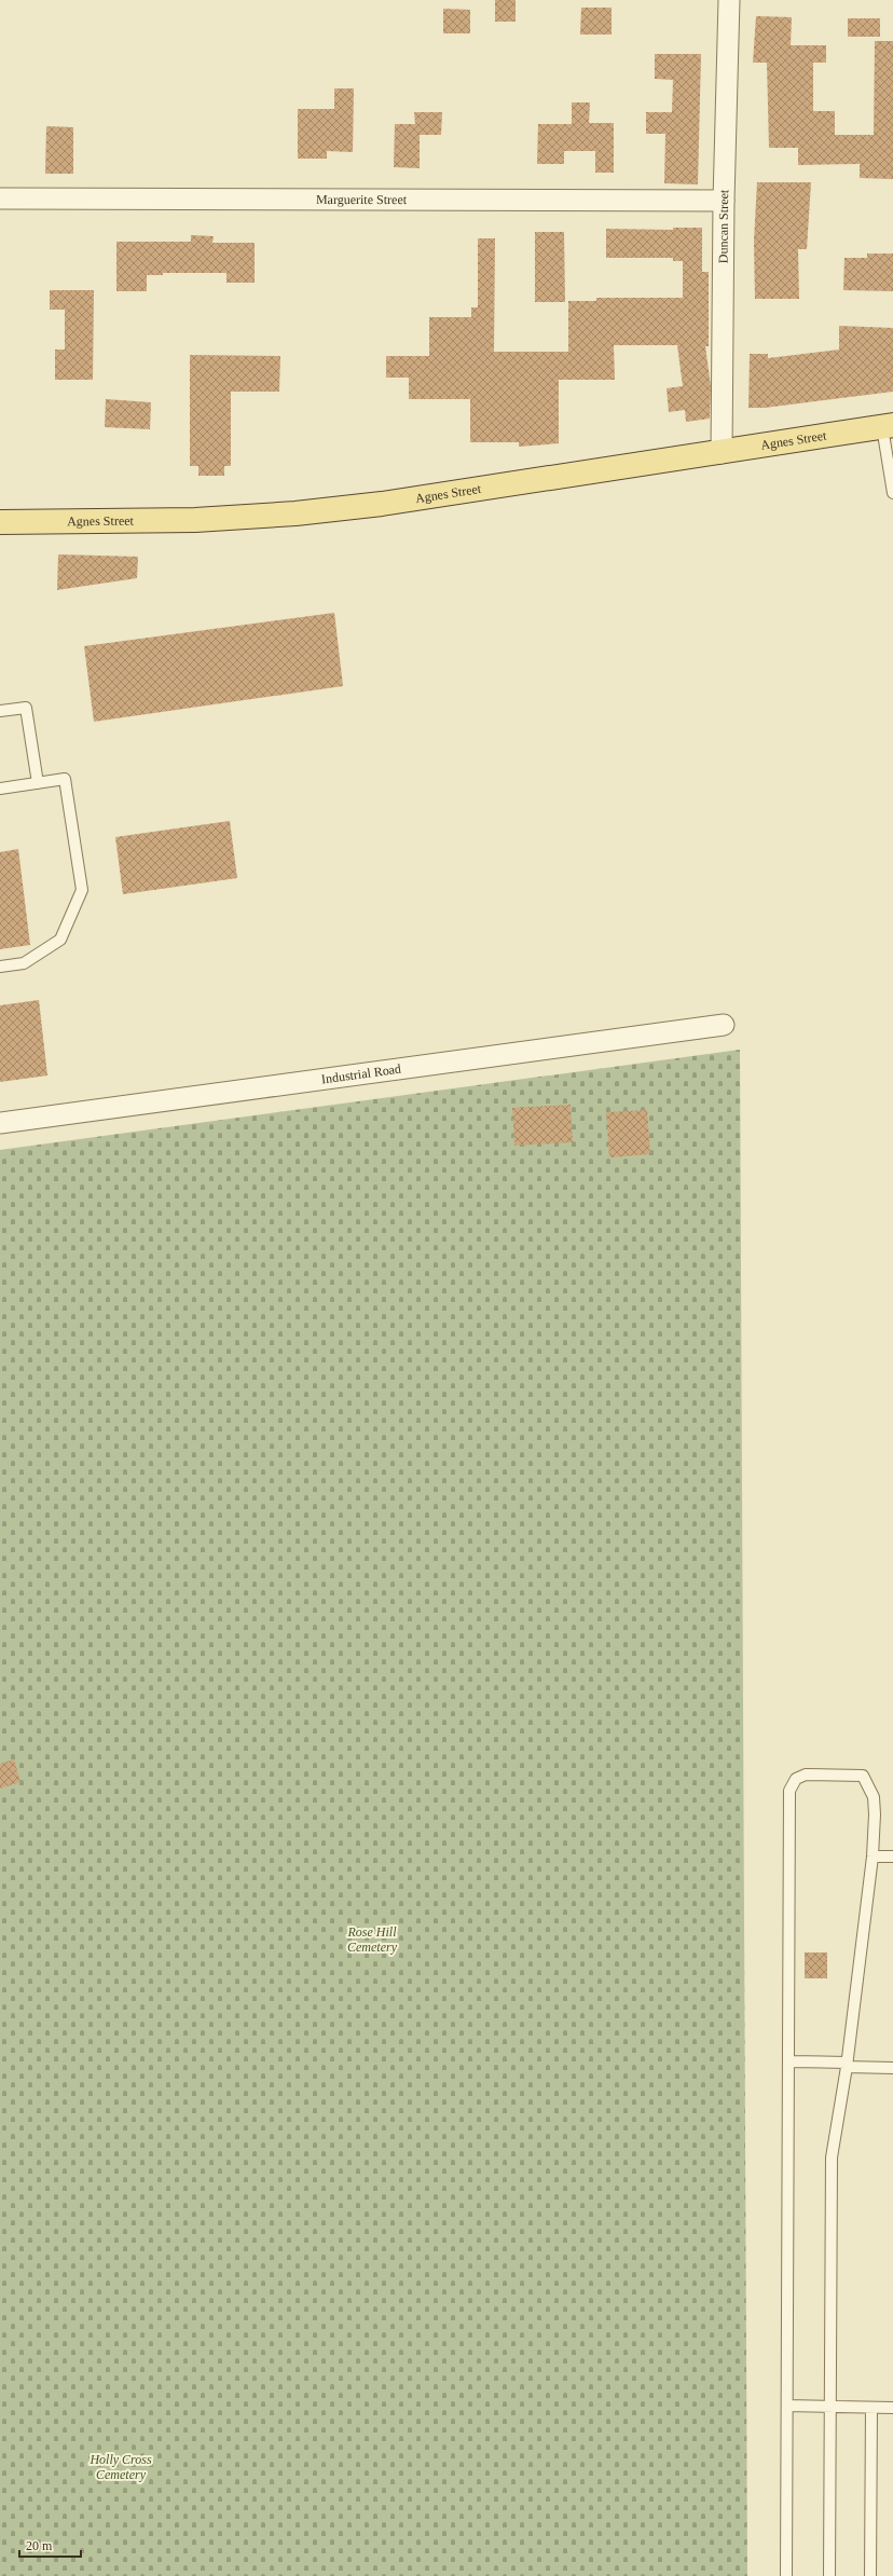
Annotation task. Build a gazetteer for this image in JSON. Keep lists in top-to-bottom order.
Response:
{
  "streets": {
    "main road": ["Agnes Street"],
    "street": ["Marguerite Street", "Duncan Street", "Industrial Road"]
  },
  "crossings": [
    ["Marguerite Street", "Duncan Street"],
    ["Duncan Street", "Agnes Street"]
  ],
  "parks": ["Rose Hill Cemetery", "Holly Cross Cemetery"],
  "scale_bar": "20 m"
}
